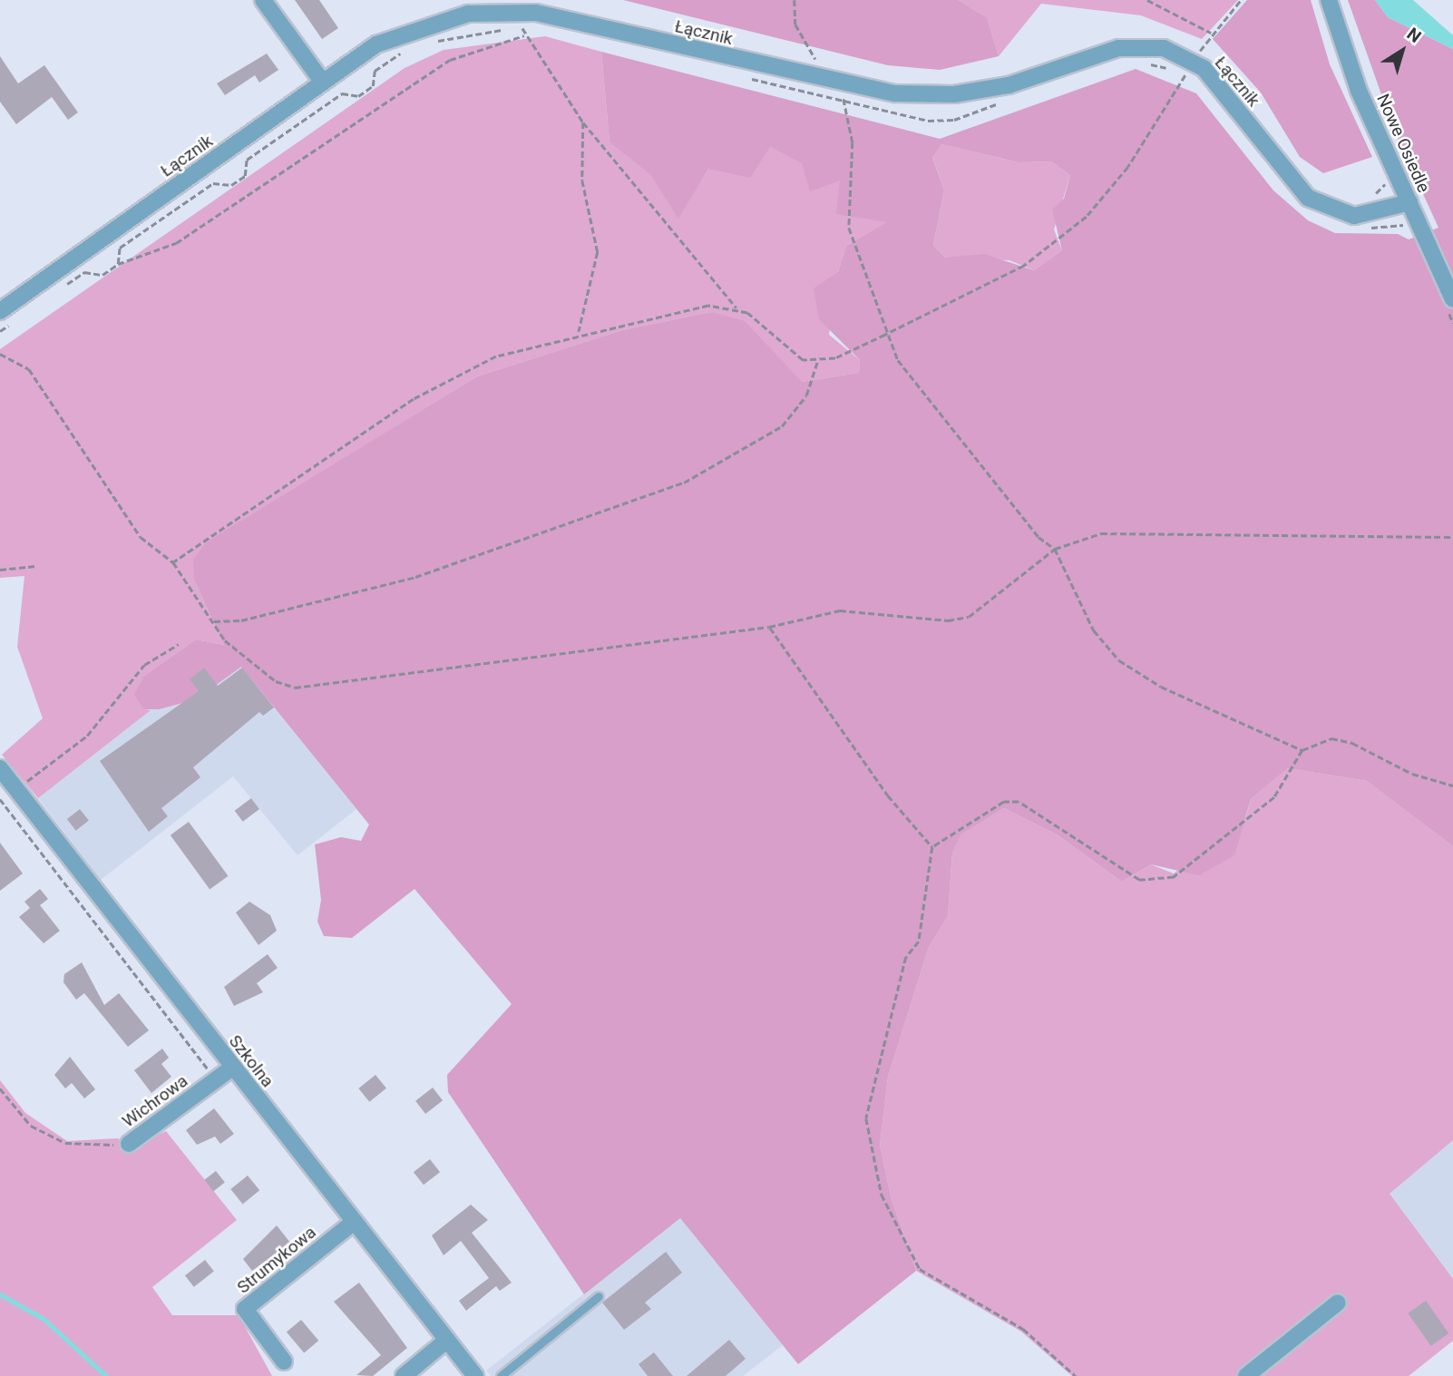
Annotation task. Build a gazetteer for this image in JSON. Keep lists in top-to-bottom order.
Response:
{
  "streets": {
    "street": [
      "Łącznik",
      "Nowe Osiedle",
      "Szkolna",
      "Wichrowa",
      "Strumykowa"
    ]
  },
  "crossings": [
    ["Łącznik", "Nowe Osiedle"],
    ["Szkolna", "Wichrowa"],
    ["Szkolna", "Strumykowa"]
  ],
  "north": "top right"
}
